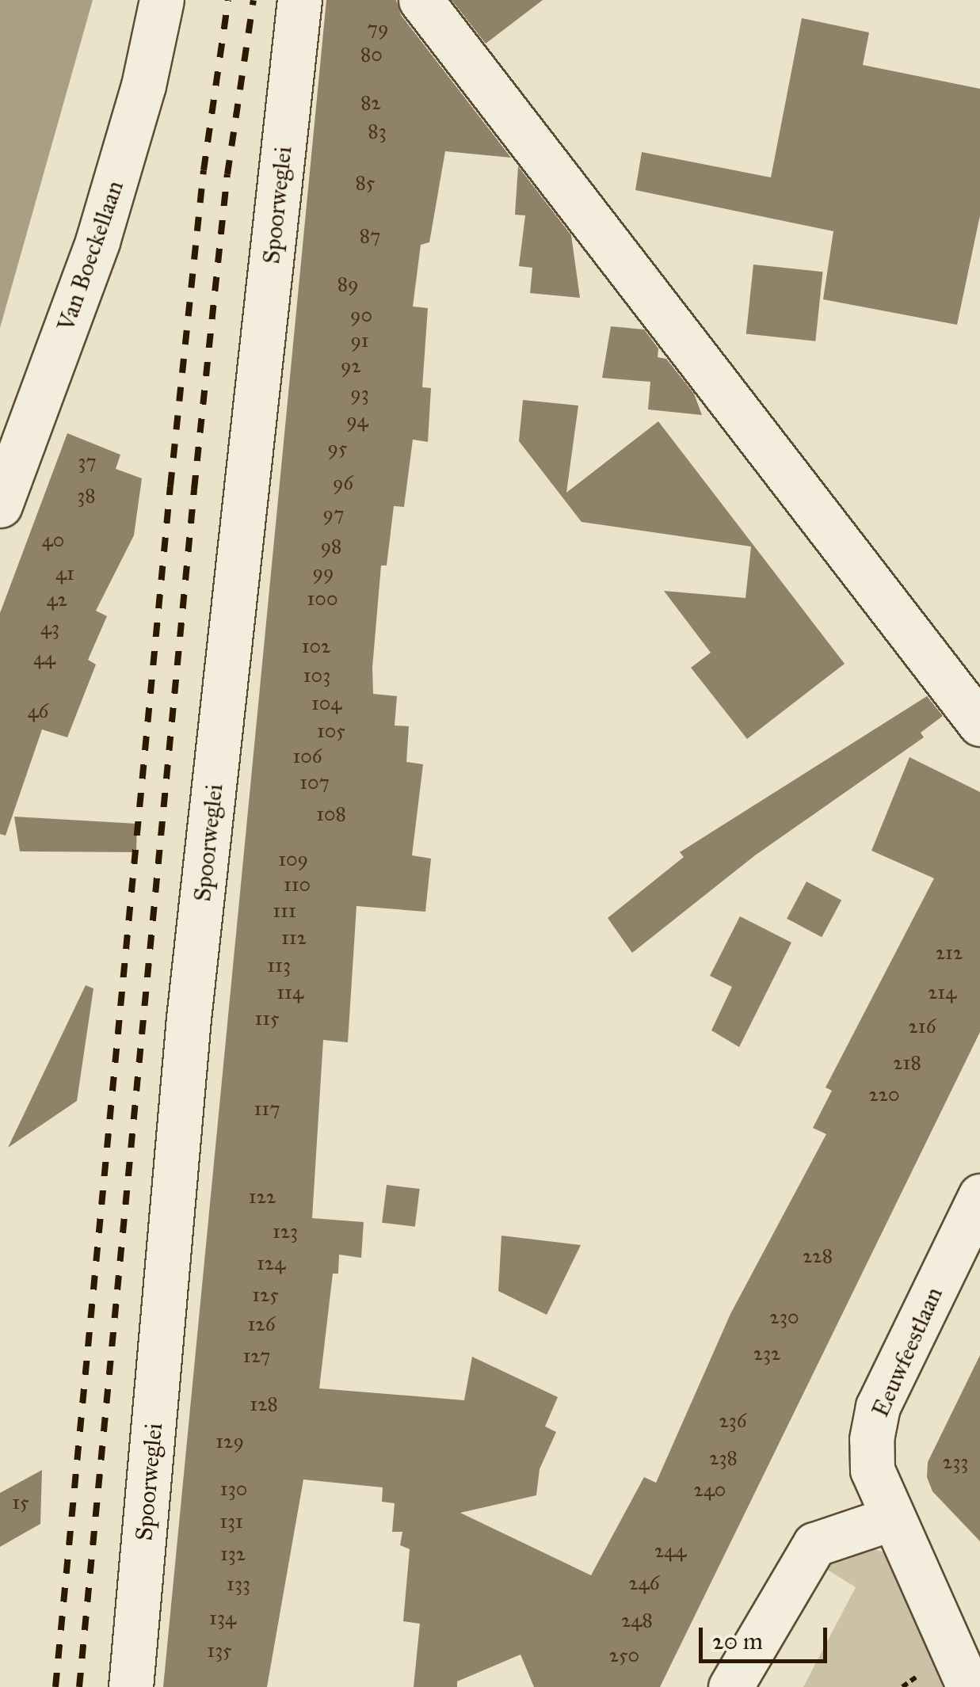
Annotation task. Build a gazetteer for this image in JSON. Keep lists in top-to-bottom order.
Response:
{
  "streets": {
    "street": ["Spoorweglei", "Van Boeckellaan", "Eeuwfeestlaan"]
  },
  "house_numbers": [
    "79",
    "80",
    "82",
    "83",
    "85",
    "87",
    "89",
    "90",
    "91",
    "92",
    "93",
    "94",
    "95",
    "37",
    "96",
    "38",
    "97",
    "40",
    "98",
    "99",
    "41",
    "100",
    "42",
    "43",
    "102",
    "44",
    "103",
    "104",
    "46",
    "105",
    "106",
    "107",
    "108",
    "109",
    "110",
    "111",
    "112",
    "212",
    "113",
    "114",
    "214",
    "115",
    "216",
    "218",
    "220",
    "117",
    "122",
    "123",
    "228",
    "124",
    "125",
    "230",
    "126",
    "232",
    "127",
    "128",
    "236",
    "129",
    "238",
    "233",
    "130",
    "240",
    "15",
    "131",
    "244",
    "132",
    "246",
    "133",
    "134",
    "248",
    "135",
    "250"
  ],
  "scale_bar": "20 m"
}
